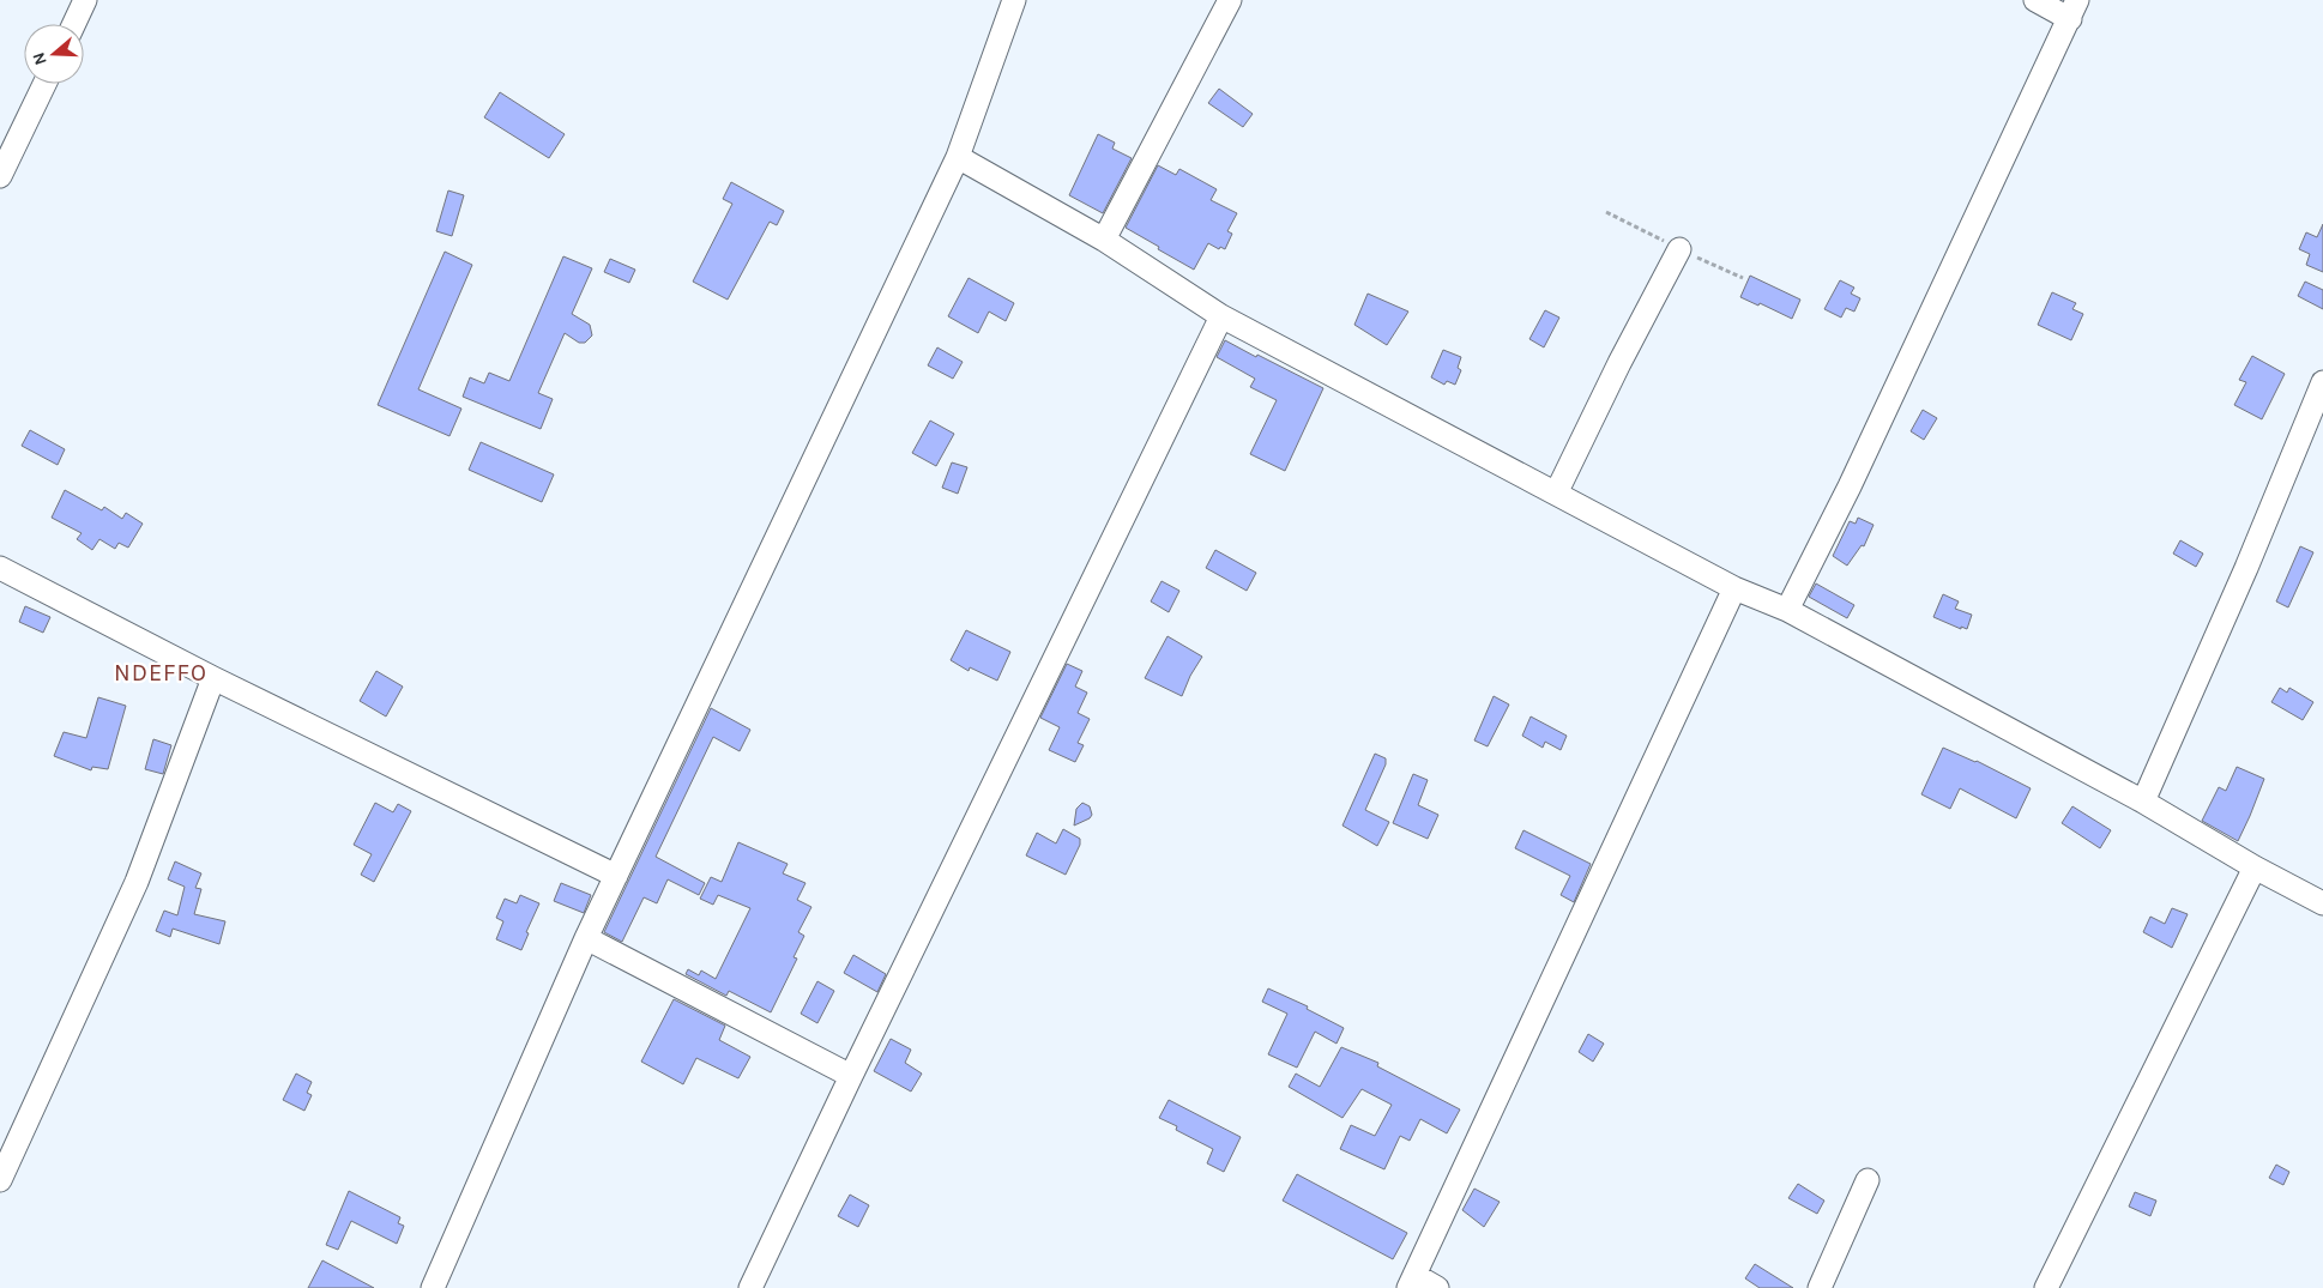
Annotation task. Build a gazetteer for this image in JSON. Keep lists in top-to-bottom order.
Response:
{
  "districts": ["NDEFFO"],
  "north": "left"
}
